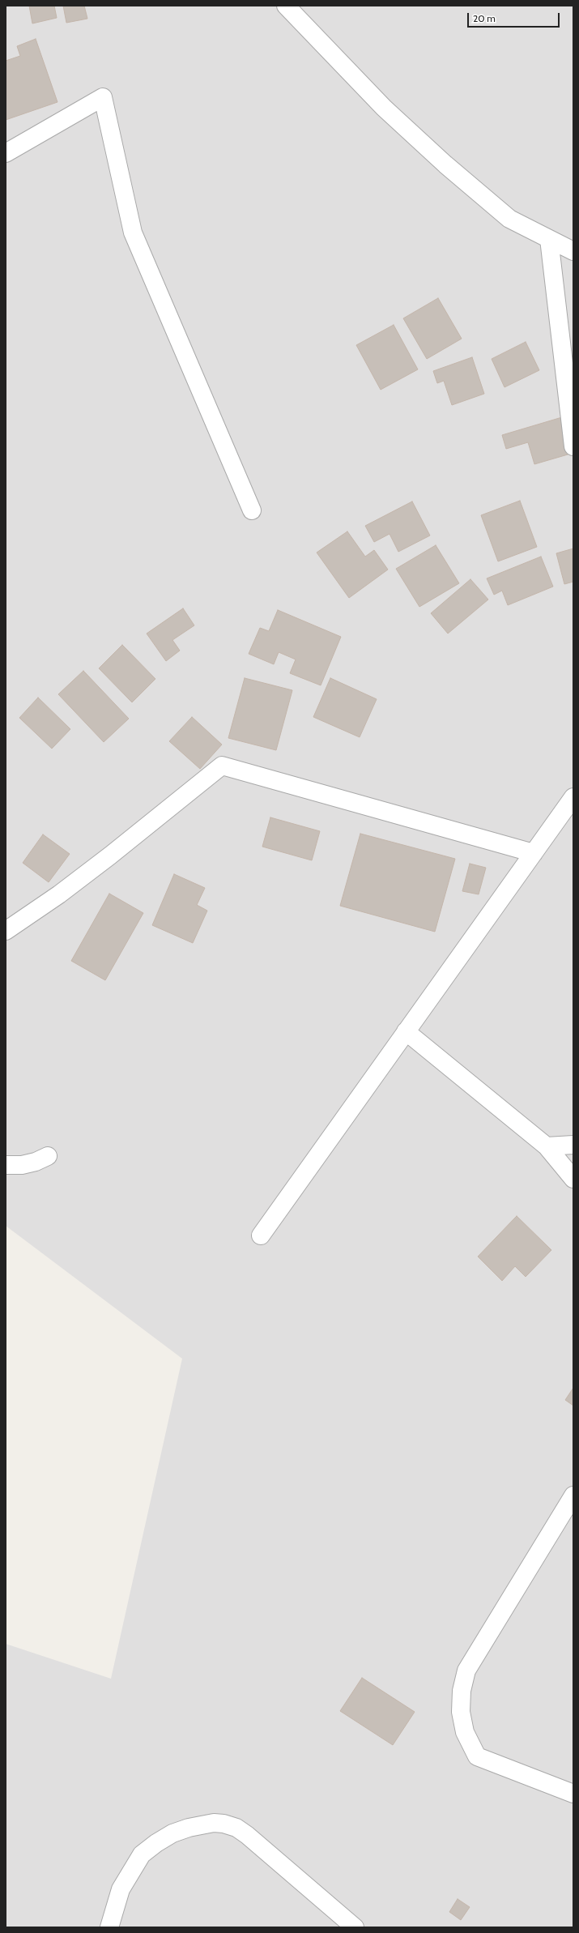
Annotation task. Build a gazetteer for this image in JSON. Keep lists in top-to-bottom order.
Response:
{
  "scale_bar": "20 m"
}
